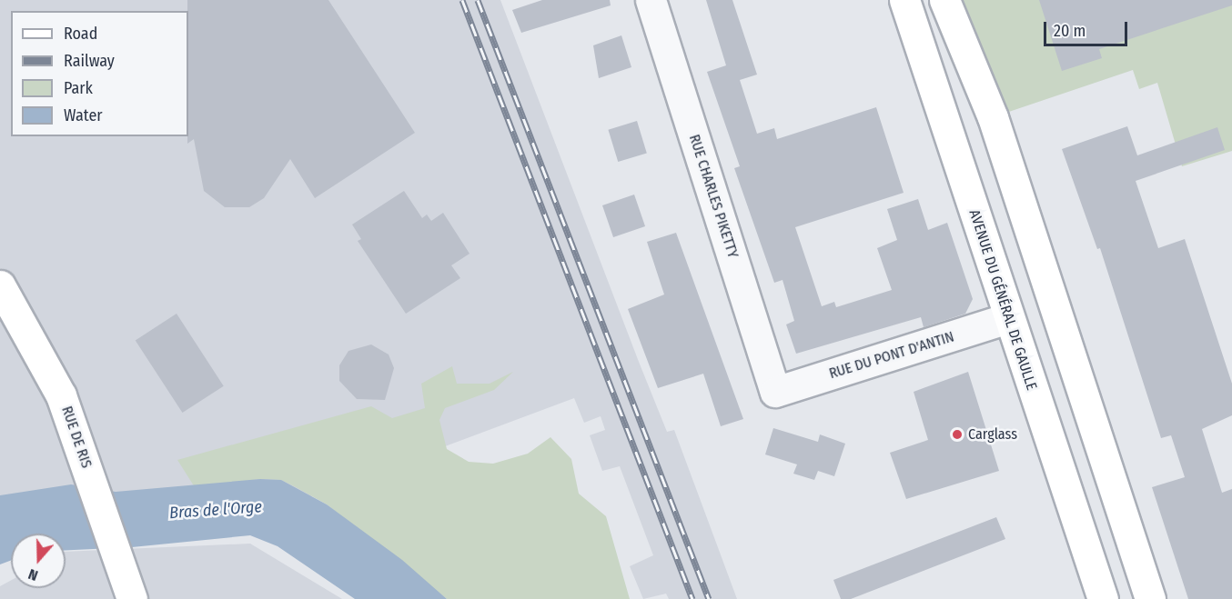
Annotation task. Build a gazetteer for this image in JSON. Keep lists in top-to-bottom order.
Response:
{
  "streets": {
    "main road": ["AVENUE DU GÉNÉRAL DE GAULLE", "RUE DE RIS"],
    "street": ["RUE CHARLES PIKETTY", "RUE DU PONT D'ANTIN"]
  },
  "crossings": [
    ["RUE CHARLES PIKETTY", "RUE DU PONT D'ANTIN"],
    ["AVENUE DU GÉNÉRAL DE GAULLE", "RUE DU PONT D'ANTIN"]
  ],
  "water": ["Bras de l'Orge"],
  "places": ["Carglass"],
  "legend": [
    "Road",
    "Railway",
    "Park",
    "Water"
  ],
  "scale_bar": "20 m",
  "north": "bottom"
}
